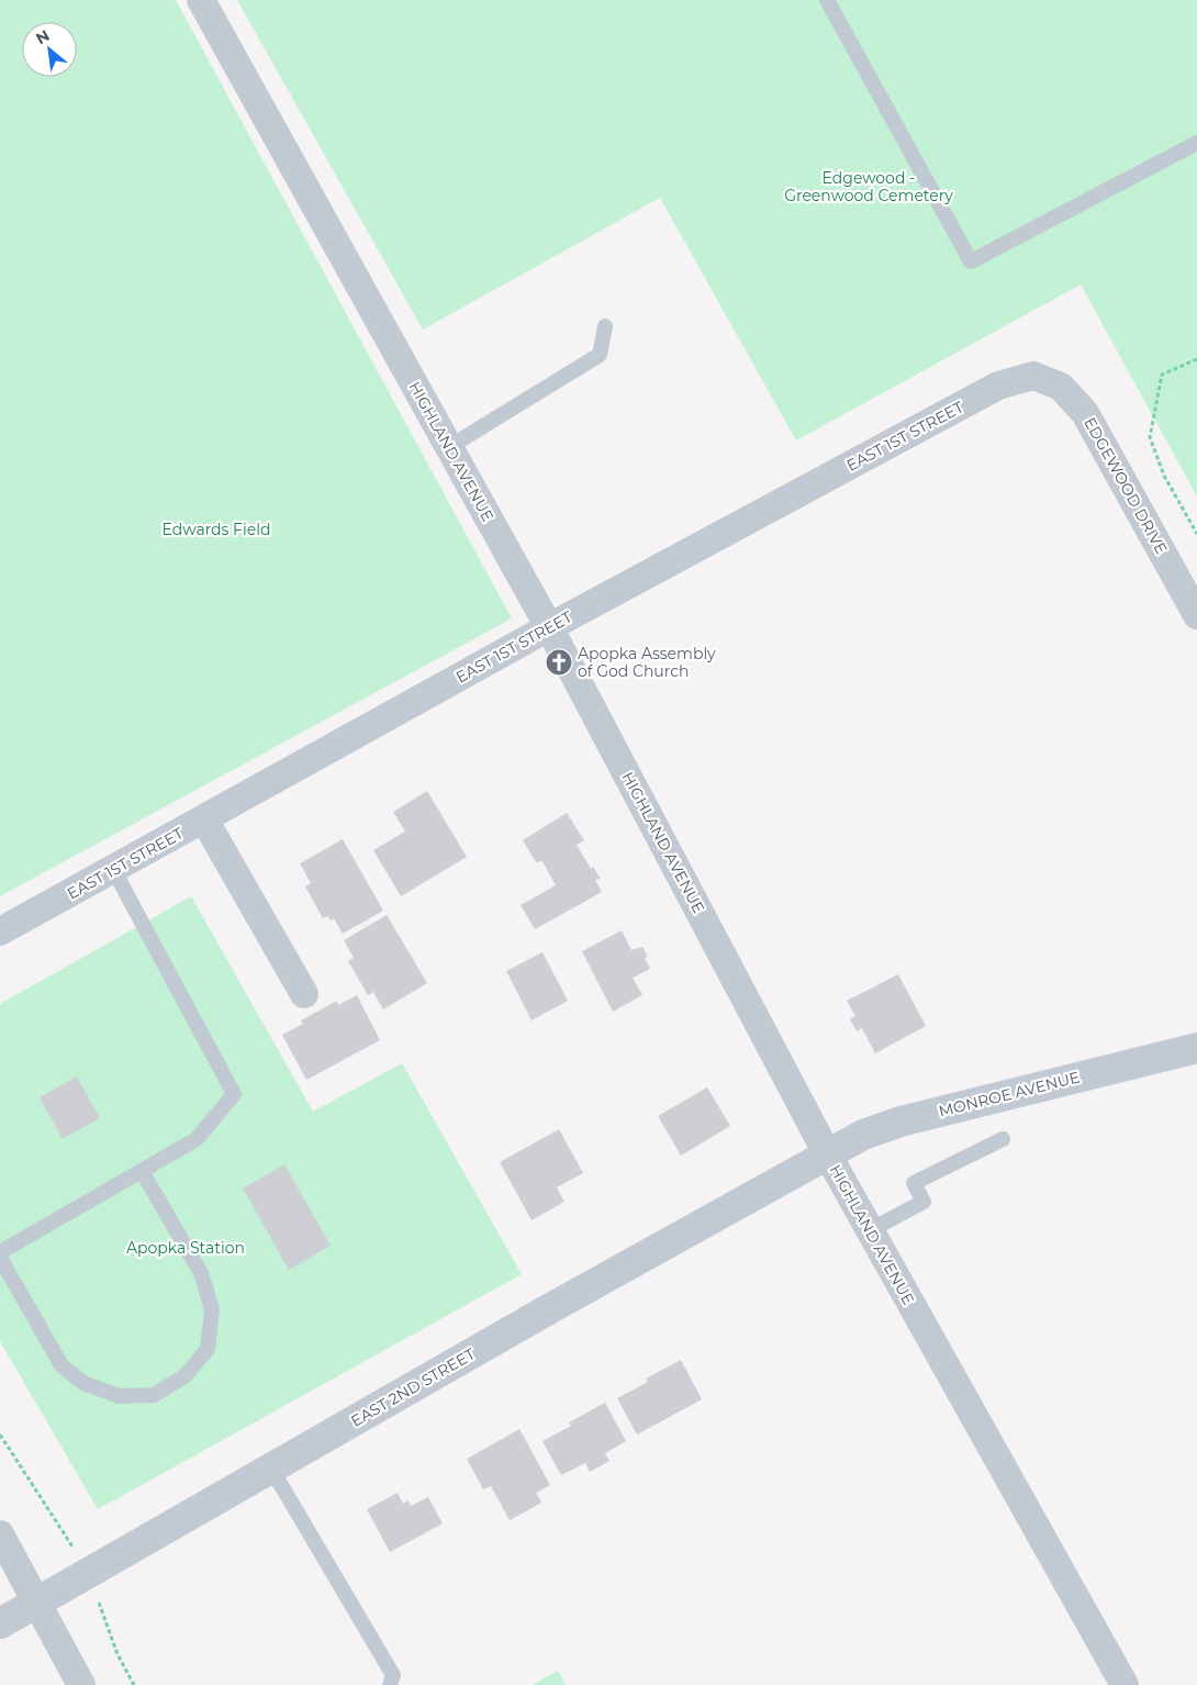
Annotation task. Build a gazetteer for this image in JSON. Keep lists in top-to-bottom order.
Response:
{
  "streets": {
    "street": [
      "EAST 1ST STREET",
      "HIGHLAND AVENUE",
      "EDGEWOOD DRIVE",
      "MONROE AVENUE",
      "EAST 2ND STREET"
    ]
  },
  "crossings": [
    ["EAST 1ST STREET", "HIGHLAND AVENUE"],
    ["EAST 1ST STREET", "EDGEWOOD DRIVE"],
    ["HIGHLAND AVENUE", "MONROE AVENUE"],
    ["HIGHLAND AVENUE", "EAST 2ND STREET"],
    ["MONROE AVENUE", "EAST 2ND STREET"]
  ],
  "parks": ["Edgewood - Greenwood Cemetery", "Edwards Field", "Apopka Station"],
  "places": {
    "church": ["Apopka Assembly of God Church"]
  },
  "north": "top left"
}
